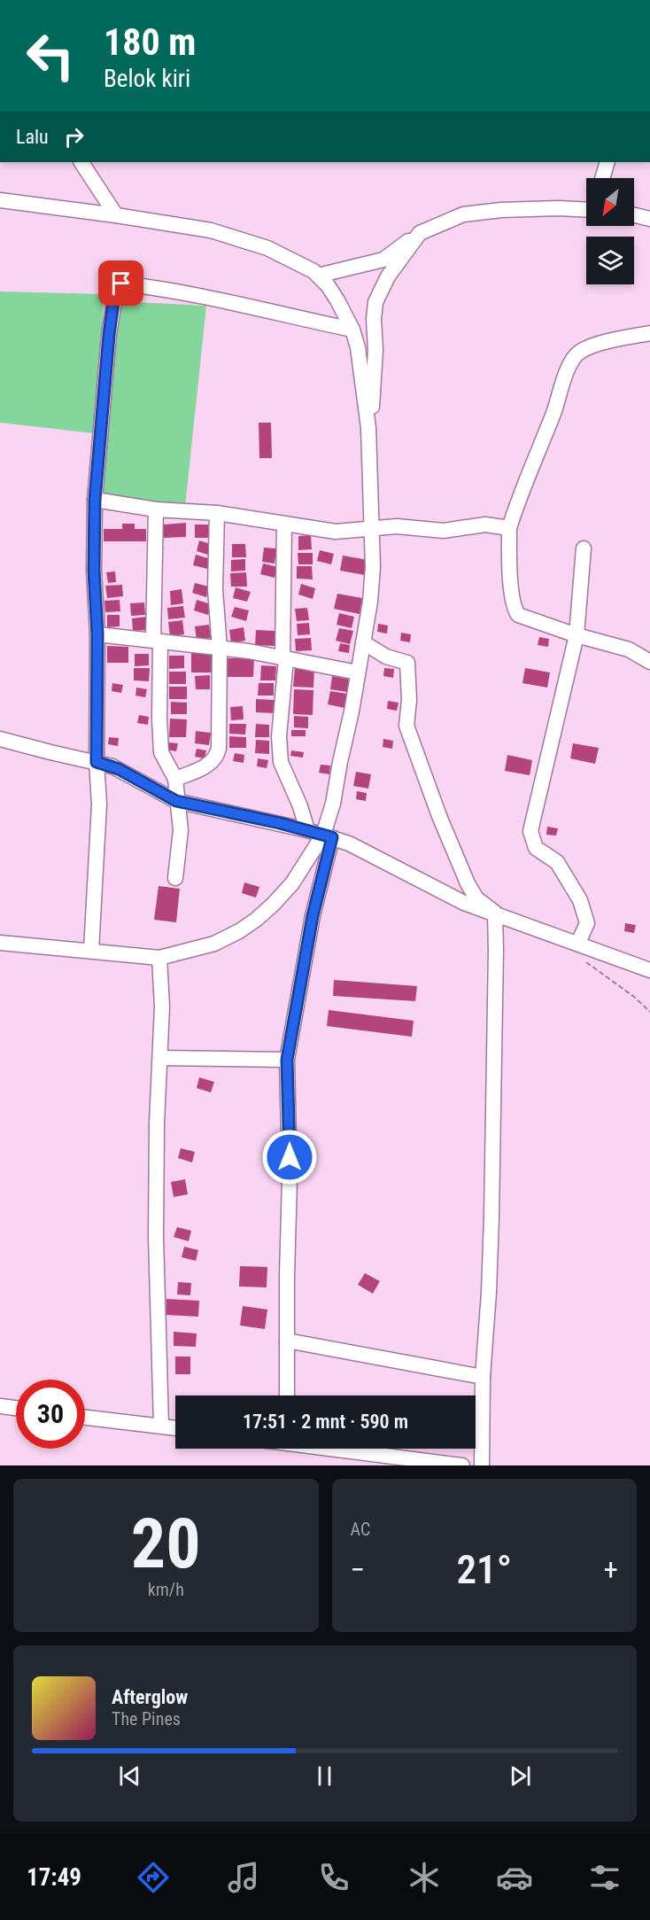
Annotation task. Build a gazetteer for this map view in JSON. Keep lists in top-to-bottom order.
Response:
{
  "north": "bottom left",
  "page": {
    "turn": ["180 m", "Belok kiri"],
    "then": "Lalu",
    "limit": "30",
    "trip": "17:51 · 2 mnt · 590 m",
    "tile": [
      ["20", "km/h"],
      "AC"
    ],
    "heat": ["−", "21°", "+"],
    "song": ["Afterglow", "The Pines"],
    "tabs": "17:49"
  }
}
